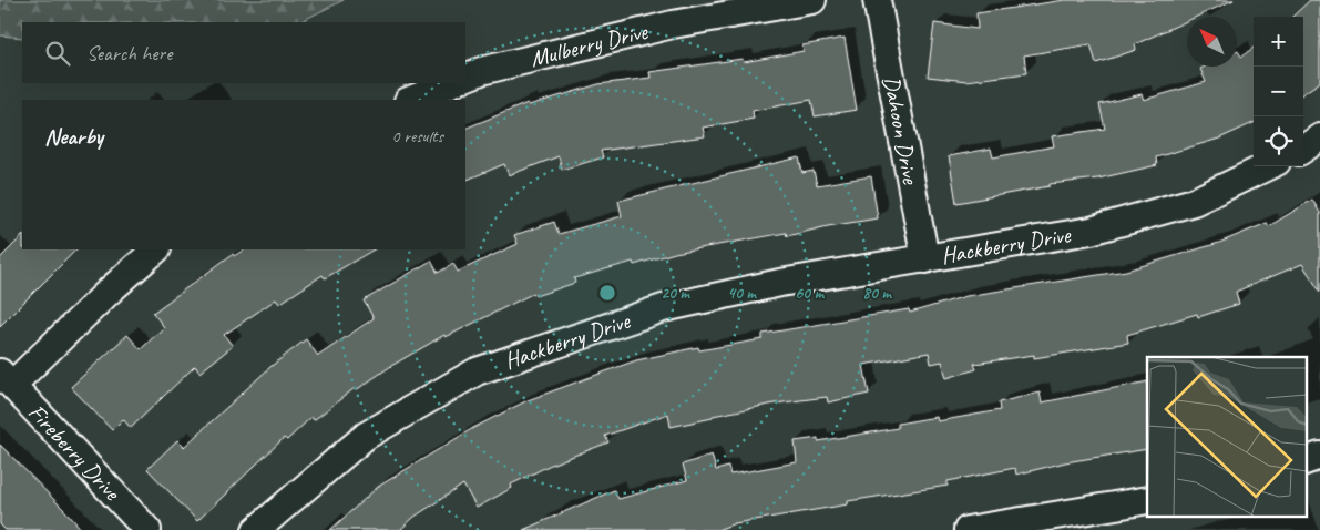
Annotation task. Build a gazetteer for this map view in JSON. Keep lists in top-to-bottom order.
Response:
{
  "streets": {
    "street": [
      "Mulberry Drive",
      "Dahoon Drive",
      "Hackberry Drive",
      "Fireberry Drive"
    ]
  },
  "crossings": [
    ["Dahoon Drive", "Hackberry Drive"]
  ],
  "north": "top left",
  "page": {
    "map_buttons": ["+", "−"],
    "search": "Search here",
    "heading": ["Nearby", "0 results"]
  },
  "rings": [
    "20 m",
    "40 m",
    "60 m",
    "80 m"
  ]
}
